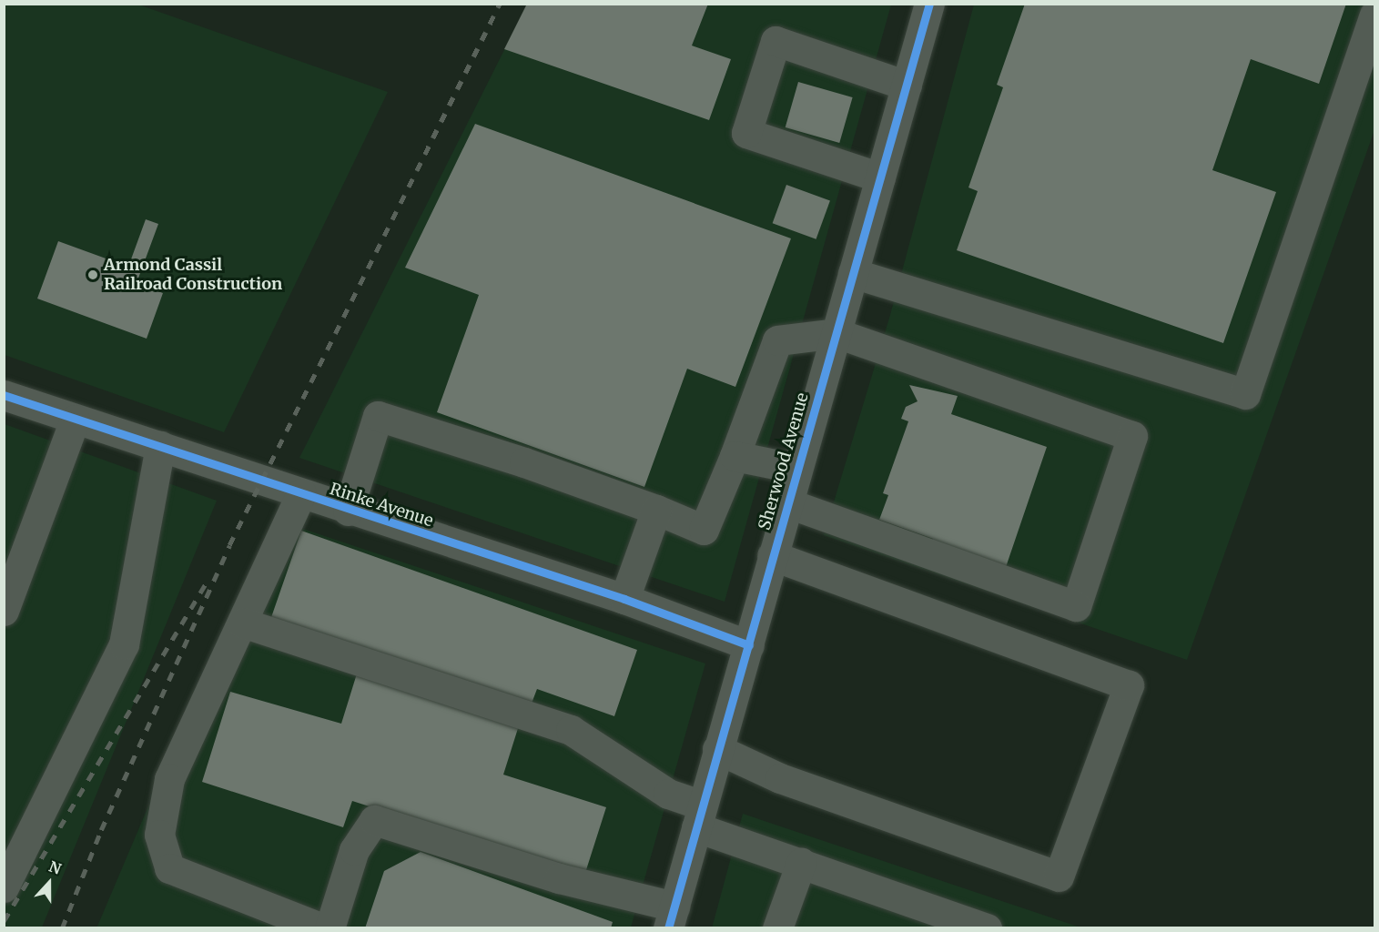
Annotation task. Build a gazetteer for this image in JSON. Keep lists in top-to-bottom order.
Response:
{
  "streets": {
    "street": ["Sherwood Avenue", "Rinke Avenue"]
  },
  "crossings": [
    ["Sherwood Avenue", "Rinke Avenue"]
  ],
  "places": ["Armond Cassil Railroad Construction"],
  "north": "top"
}
